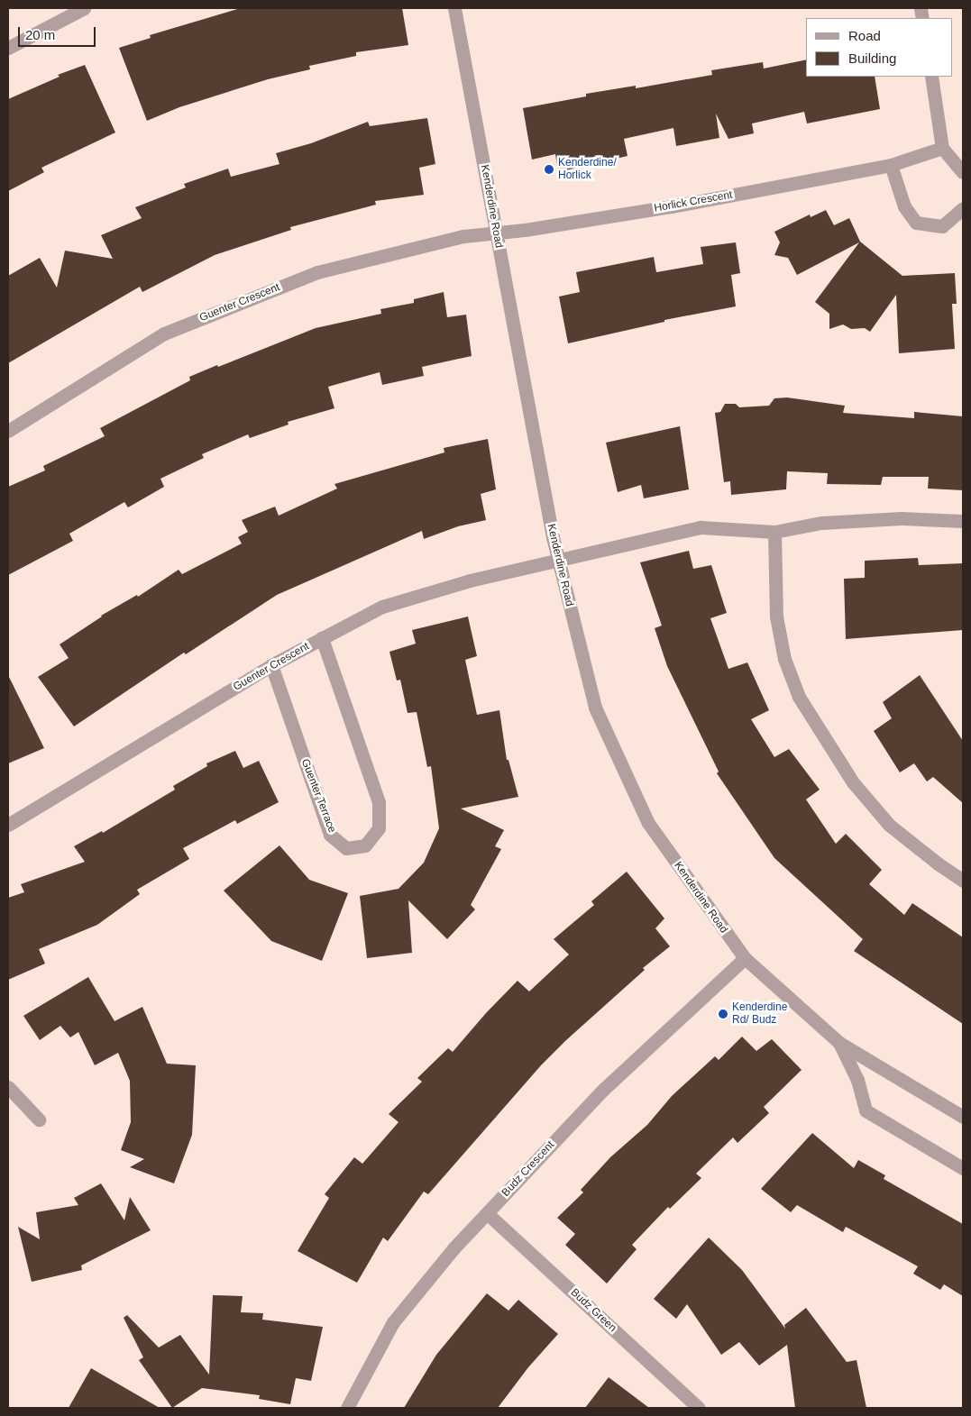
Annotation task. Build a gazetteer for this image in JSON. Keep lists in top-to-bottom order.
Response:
{
  "streets": {
    "street": [
      "Horlick Crescent",
      "Kenderdine Road",
      "Guenter Crescent",
      "Guenter Terrace",
      "Budz Crescent",
      "Budz Green"
    ]
  },
  "crossings": [
    ["Horlick Crescent", "Kenderdine Road"],
    ["Horlick Crescent", "Guenter Crescent"],
    ["Kenderdine Road", "Guenter Crescent"],
    ["Kenderdine Road", "Budz Crescent"],
    ["Guenter Crescent", "Guenter Terrace"],
    ["Budz Crescent", "Budz Green"]
  ],
  "places": ["Kenderdine/ Horlick", "Kenderdine Rd/ Budz"],
  "legend": ["Road", "Building"],
  "scale_bar": "20 m"
}
